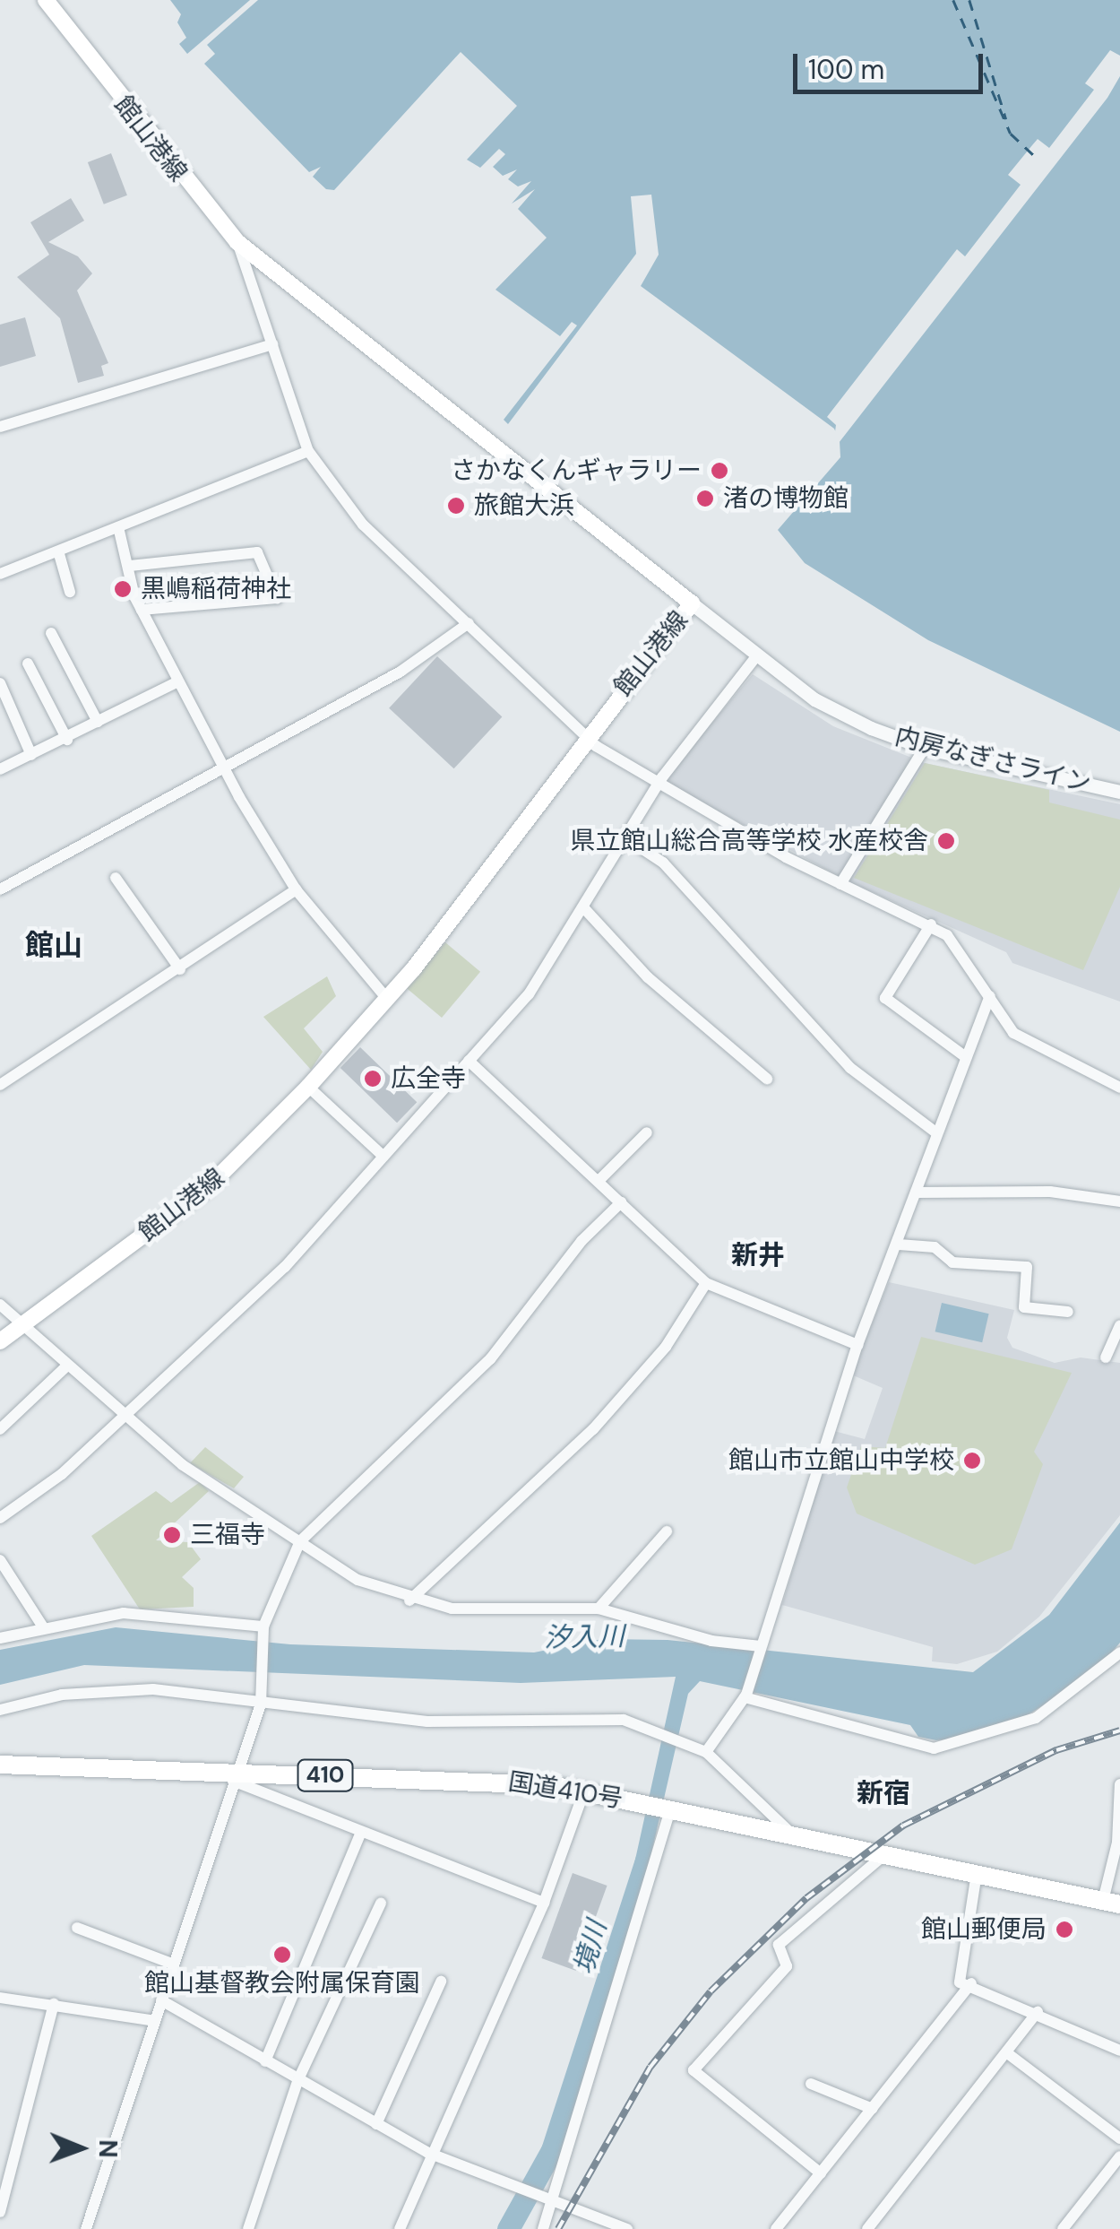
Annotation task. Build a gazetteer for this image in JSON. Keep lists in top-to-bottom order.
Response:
{
  "streets": {
    "highway": ["410", "国道410号"],
    "main road": ["館山港線"],
    "street": ["内房なぎさライン"]
  },
  "crossings": [
    ["館山港線", "内房なぎさライン"]
  ],
  "districts": ["館山", "新井", "新宿"],
  "water": ["汐入川", "境川"],
  "places": [
    "さかなくんギャラリー",
    "渚の博物館",
    "旅館大浜",
    "黒嶋稲荷神社",
    "県立館山総合高等学校 水産校舎",
    "広全寺",
    "館山市立館山中学校",
    "三福寺",
    "館山郵便局",
    "館山基督教会附属保育園"
  ],
  "scale_bar": "100 m",
  "north": "right"
}
